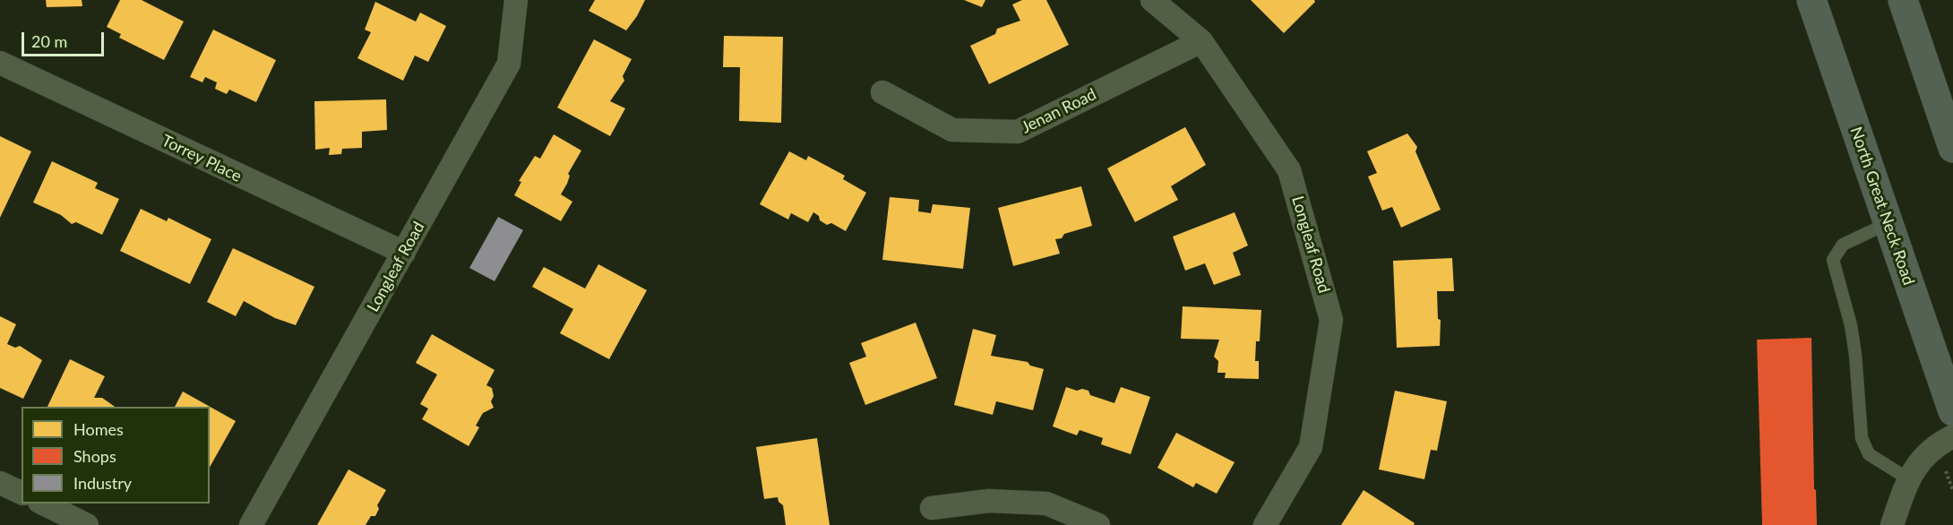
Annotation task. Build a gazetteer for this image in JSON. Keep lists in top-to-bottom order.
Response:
{
  "streets": {
    "main road": ["North Great Neck Road"],
    "street": ["Jenan Road", "Torrey Place", "Longleaf Road"]
  },
  "crossings": [
    ["Jenan Road", "Longleaf Road"],
    ["Torrey Place", "Longleaf Road"]
  ],
  "legend": ["Homes", "Shops", "Industry"],
  "scale_bar": "20 m"
}
